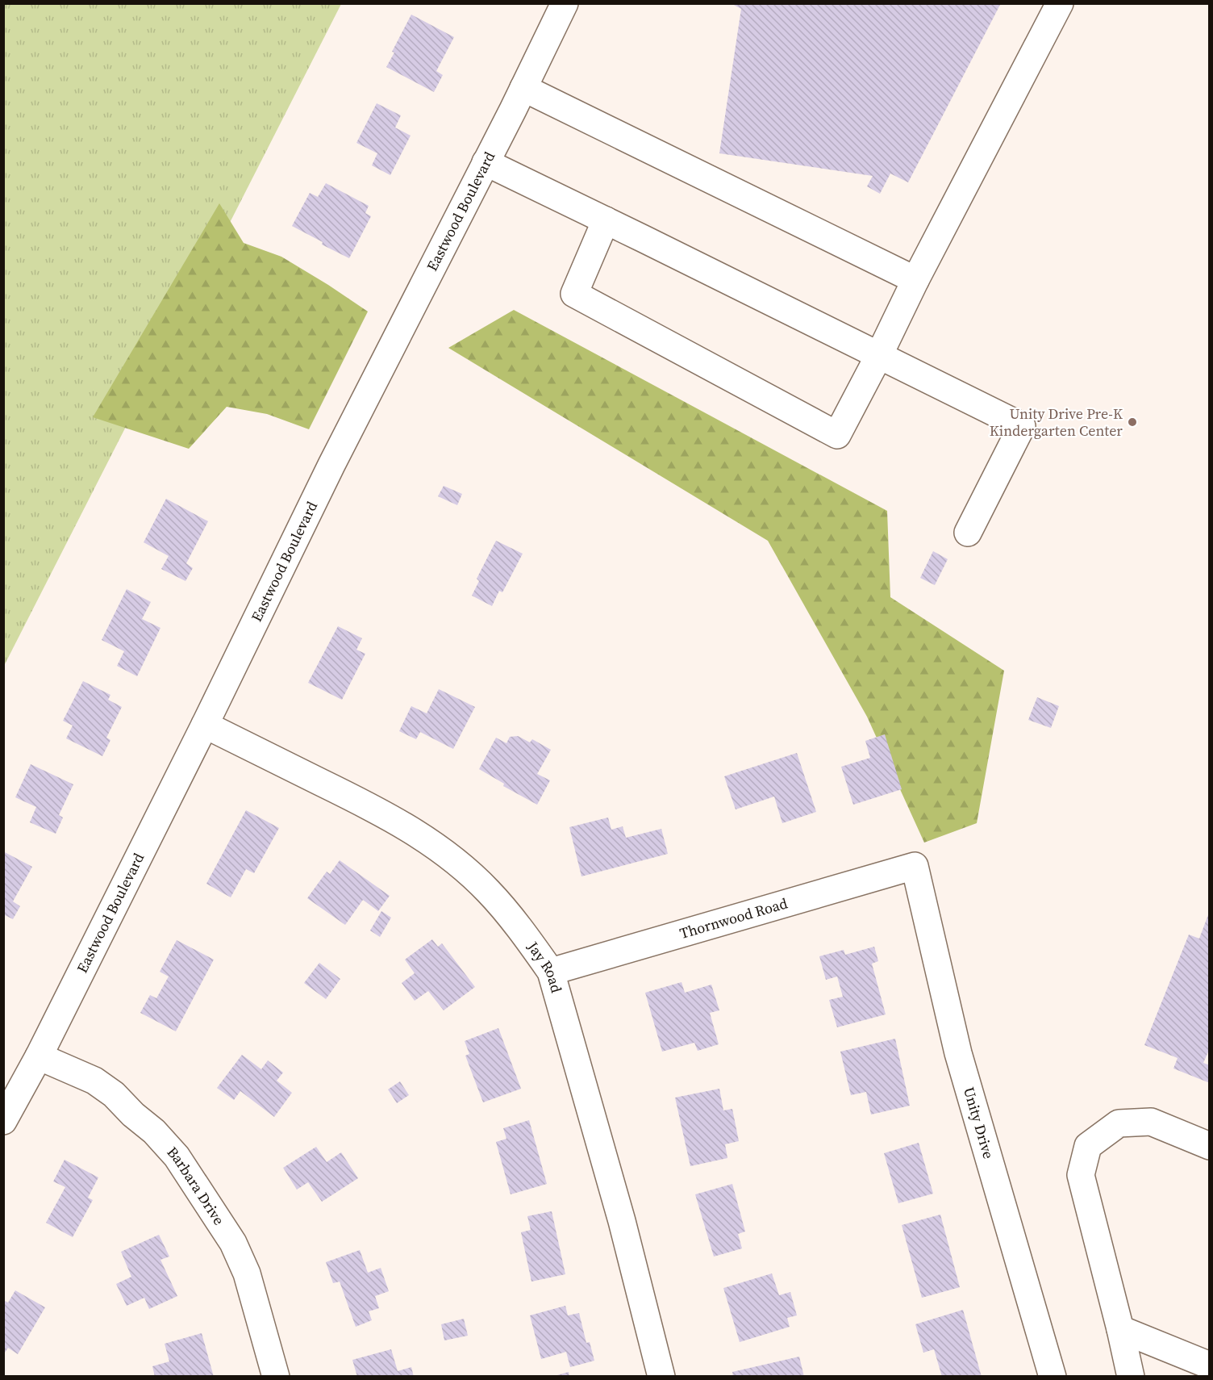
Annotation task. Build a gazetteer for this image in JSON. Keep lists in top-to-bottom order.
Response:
{
  "streets": {
    "street": [
      "Eastwood Boulevard",
      "Thornwood Road",
      "Jay Road",
      "Unity Drive",
      "Barbara Drive"
    ]
  },
  "crossings": [
    ["Eastwood Boulevard", "Jay Road"],
    ["Eastwood Boulevard", "Barbara Drive"],
    ["Thornwood Road", "Jay Road"],
    ["Thornwood Road", "Unity Drive"]
  ],
  "places": ["Unity Drive Pre-K Kindergarten Center"]
}
